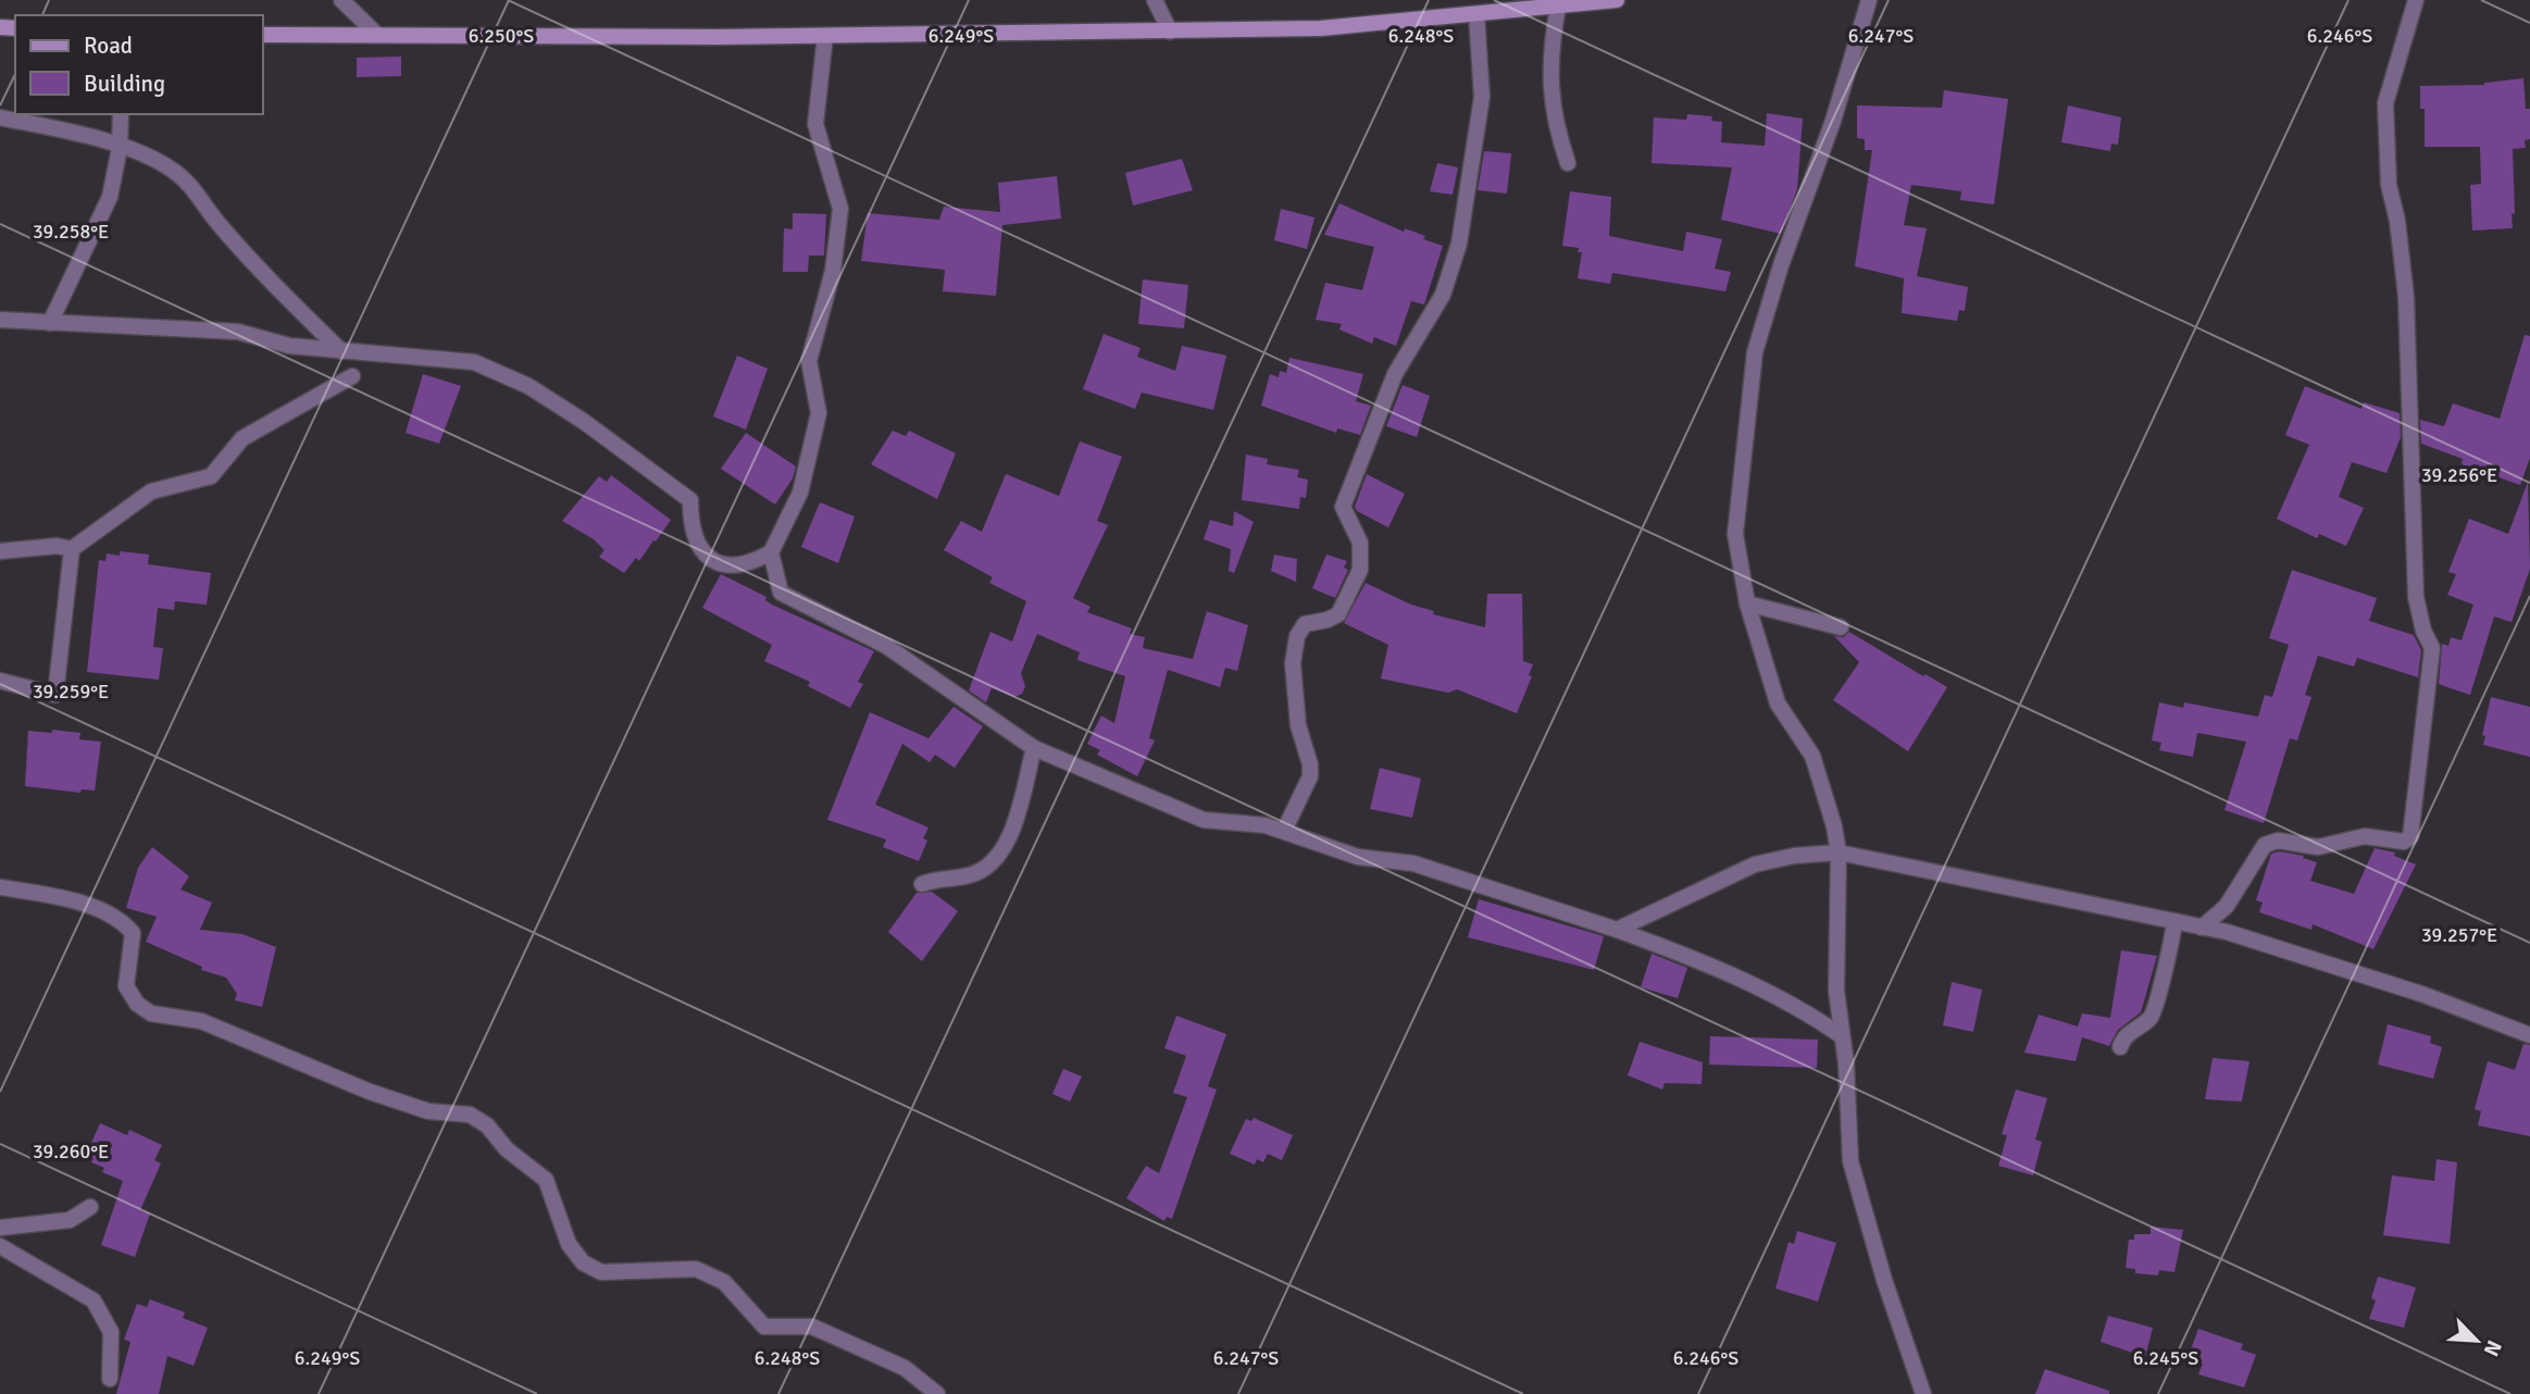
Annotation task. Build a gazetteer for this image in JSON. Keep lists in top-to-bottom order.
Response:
{
  "legend": ["Road", "Building"],
  "north": "bottom right",
  "coordinates": [
    "6.250°S",
    "6.249°S",
    "6.248°S",
    "6.247°S",
    "6.246°S",
    "39.258°E",
    "39.256°E",
    "39.259°E",
    "39.257°E",
    "39.260°E",
    "6.245°S"
  ]
}
